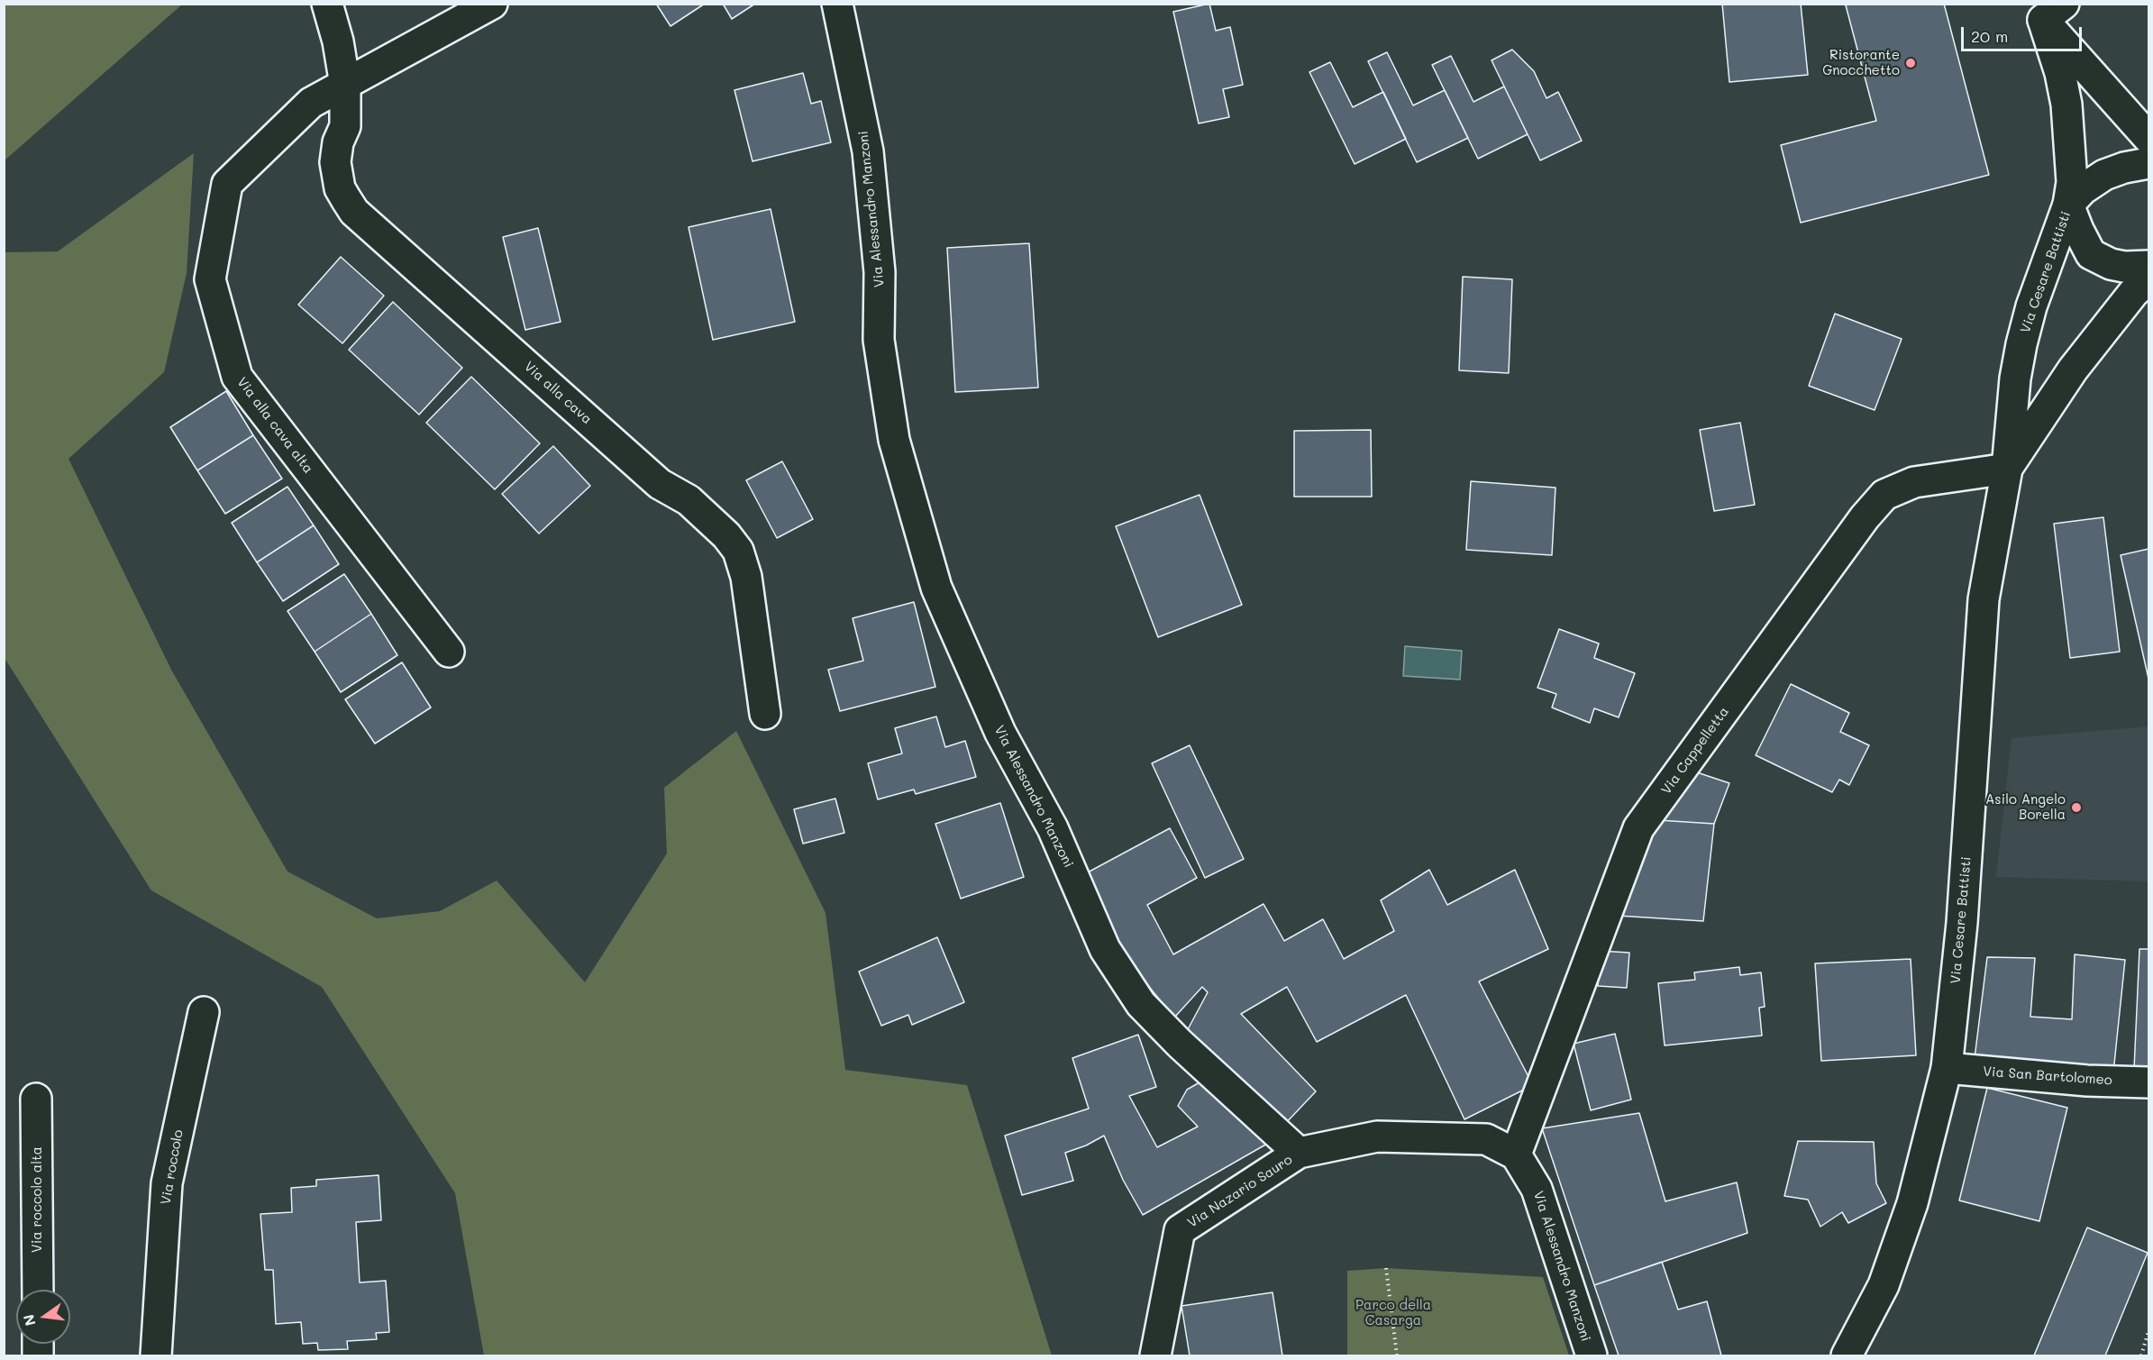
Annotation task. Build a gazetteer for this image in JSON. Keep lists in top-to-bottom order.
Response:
{
  "streets": {
    "street": [
      "Via Alessandro Manzoni",
      "Via Cesare Battisti",
      "Via alla cava",
      "Via alla cava alta",
      "Via Cappelletta",
      "Via San Bartolomeo",
      "Via roccolo",
      "Via Nazario Sauro",
      "Via roccolo alta"
    ]
  },
  "crossings": [
    ["Via Alessandro Manzoni", "Via Cappelletta"],
    ["Via Alessandro Manzoni", "Via Nazario Sauro"],
    ["Via Cesare Battisti", "Via Cappelletta"],
    ["Via Cesare Battisti", "Via San Bartolomeo"],
    ["Via alla cava", "Via alla cava alta"]
  ],
  "parks": ["Parco della Casarga"],
  "places": ["Ristorante Gnocchetto", "Asilo Angelo Borella"],
  "scale_bar": "20 m",
  "north": "left"
}
